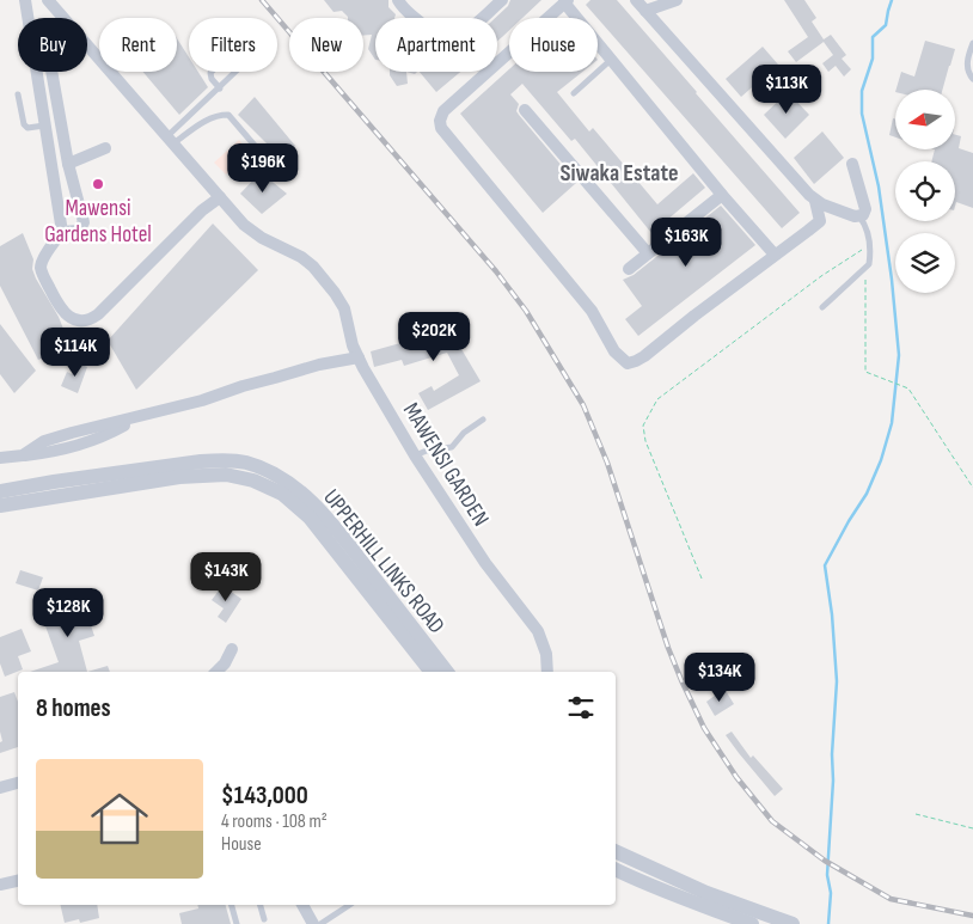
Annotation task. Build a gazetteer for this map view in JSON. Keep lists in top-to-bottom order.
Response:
{
  "streets": {
    "street": ["MAWENSI GARDEN", "UPPERHILL LINKS ROAD"]
  },
  "districts": ["Siwaka Estate"],
  "places": ["Mawensi Gardens Hotel"],
  "north": "left",
  "page": {
    "chip": [
      "Buy",
      "Rent",
      "Filters",
      "New",
      "Apartment",
      "House"
    ],
    "price": [
      "$113K",
      "$196K",
      "$163K",
      "$202K",
      "$114K",
      "$143K",
      "$128K",
      "$134K"
    ],
    "heading": "8 homes",
    "list": [
      {
        "name": "$143,000",
        "note": "4 rooms · 108 m² · House"
      }
    ]
  }
}
